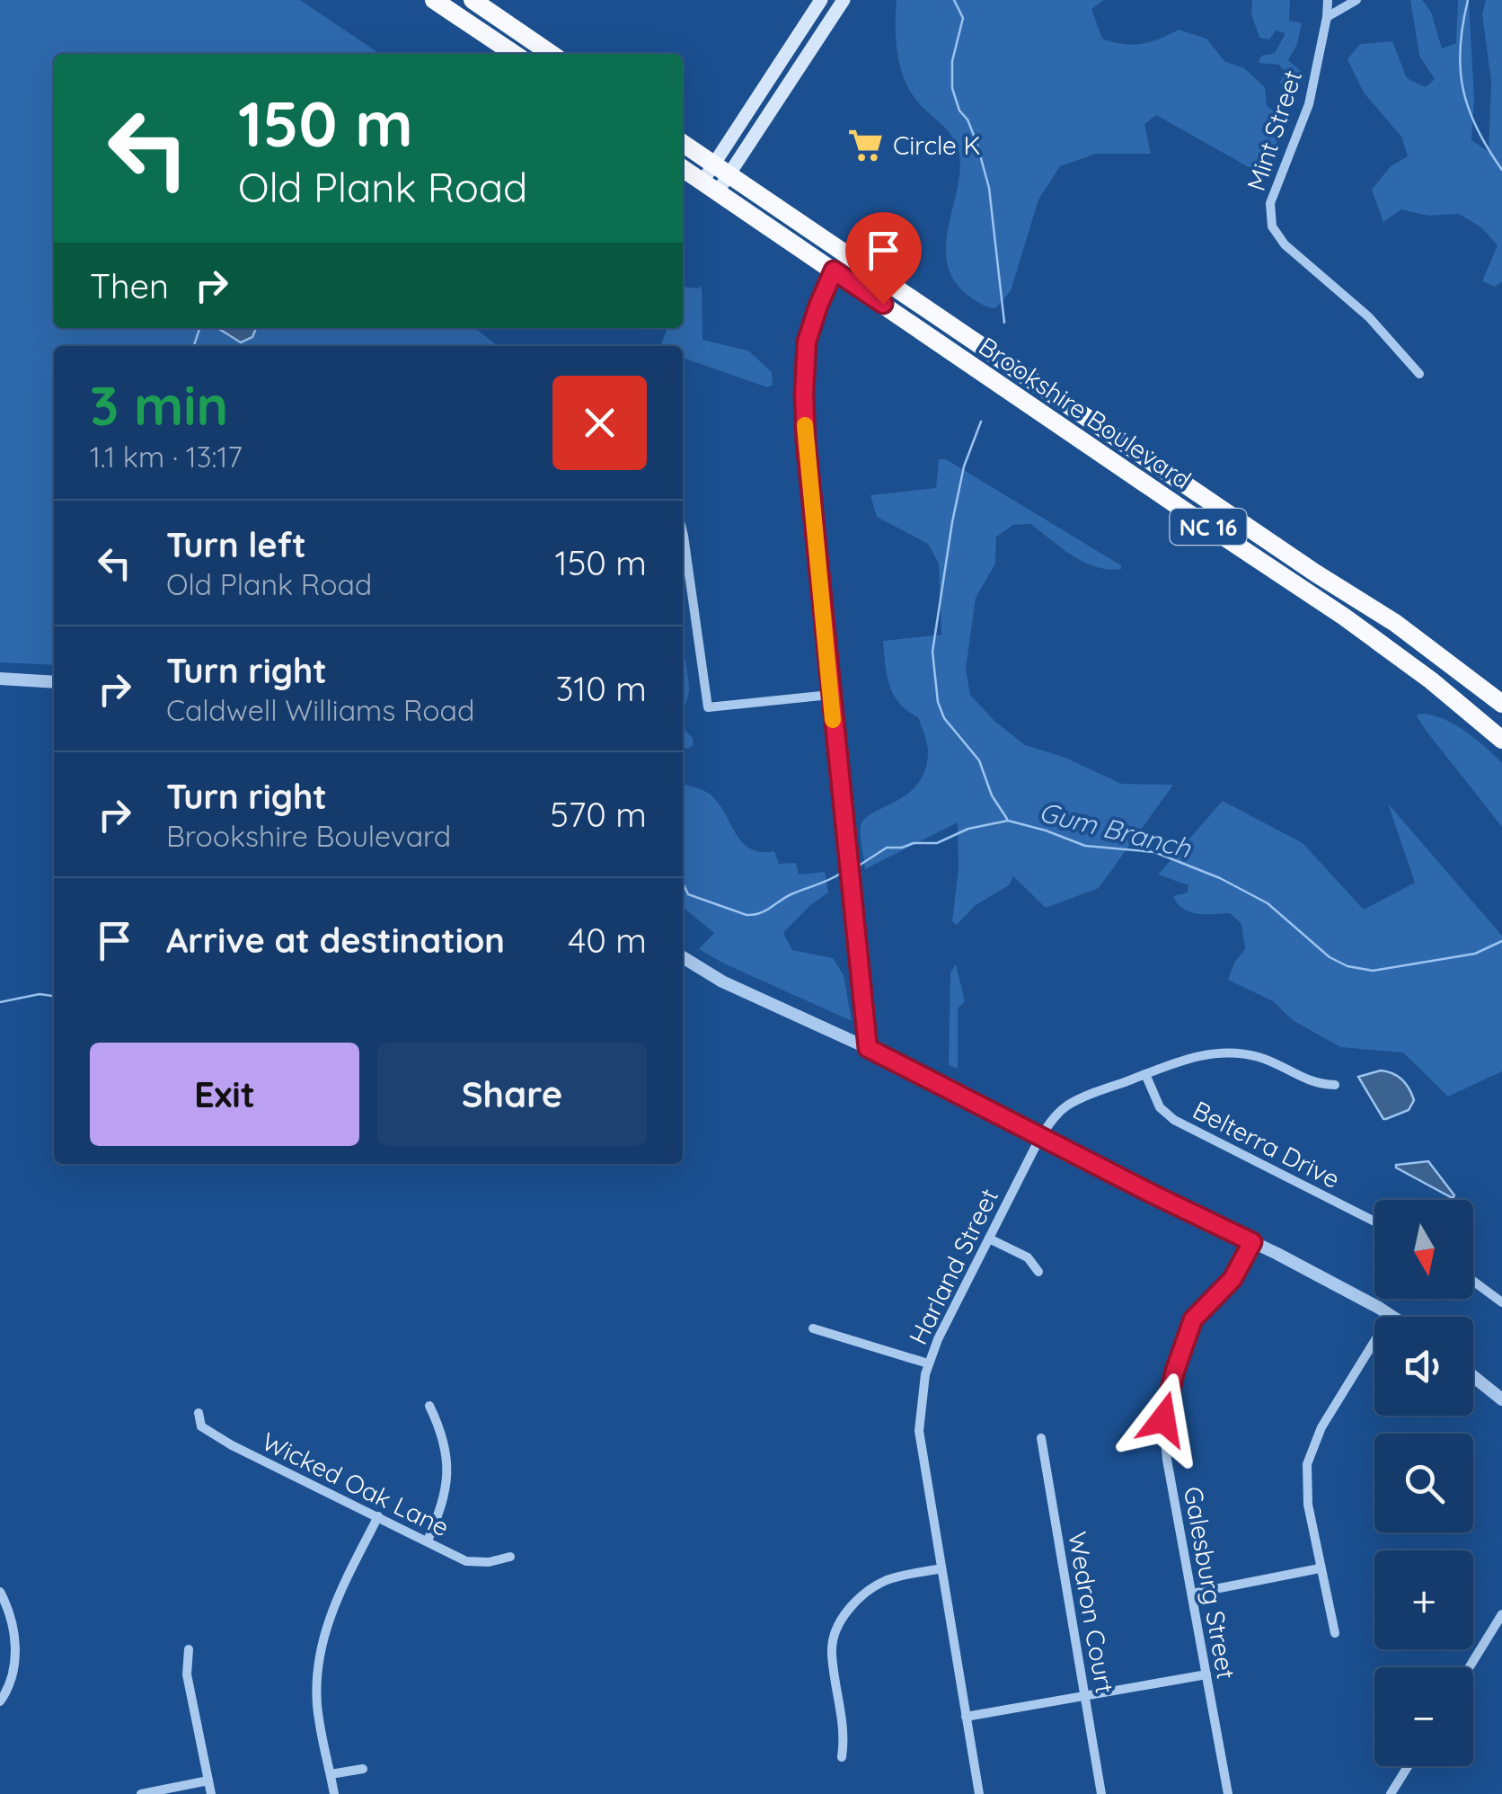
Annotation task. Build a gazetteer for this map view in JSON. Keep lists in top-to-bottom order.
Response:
{
  "streets": {
    "highway": ["Brookshire Boulevard", "NC 16"],
    "street": [
      "Mint Street",
      "Belterra Drive",
      "Harland Street",
      "Wicked Oak Lane",
      "Galesburg Street",
      "Wedron Court"
    ]
  },
  "crossings": [
    ["Belterra Drive", "Harland Street"]
  ],
  "water": ["Gum Branch"],
  "places": {
    "supermarket": ["Circle K"]
  },
  "north": "bottom",
  "page": {
    "turn": ["150 m", "Old Plank Road"],
    "then": "Then",
    "heading": ["3 min", "1.1 km · 13:17"],
    "list": [
      {
        "name": "Turn left",
        "note": "Old Plank Road",
        "value": "150 m"
      },
      {
        "name": "Turn right",
        "note": "Caldwell Williams Road",
        "value": "310 m"
      },
      {
        "name": "Turn right",
        "note": "Brookshire Boulevard",
        "value": "570 m"
      },
      {
        "name": "Arrive at destination",
        "value": "40 m"
      }
    ],
    "buttons": ["Exit", "Share"],
    "map_buttons": ["+", "−"]
  }
}
